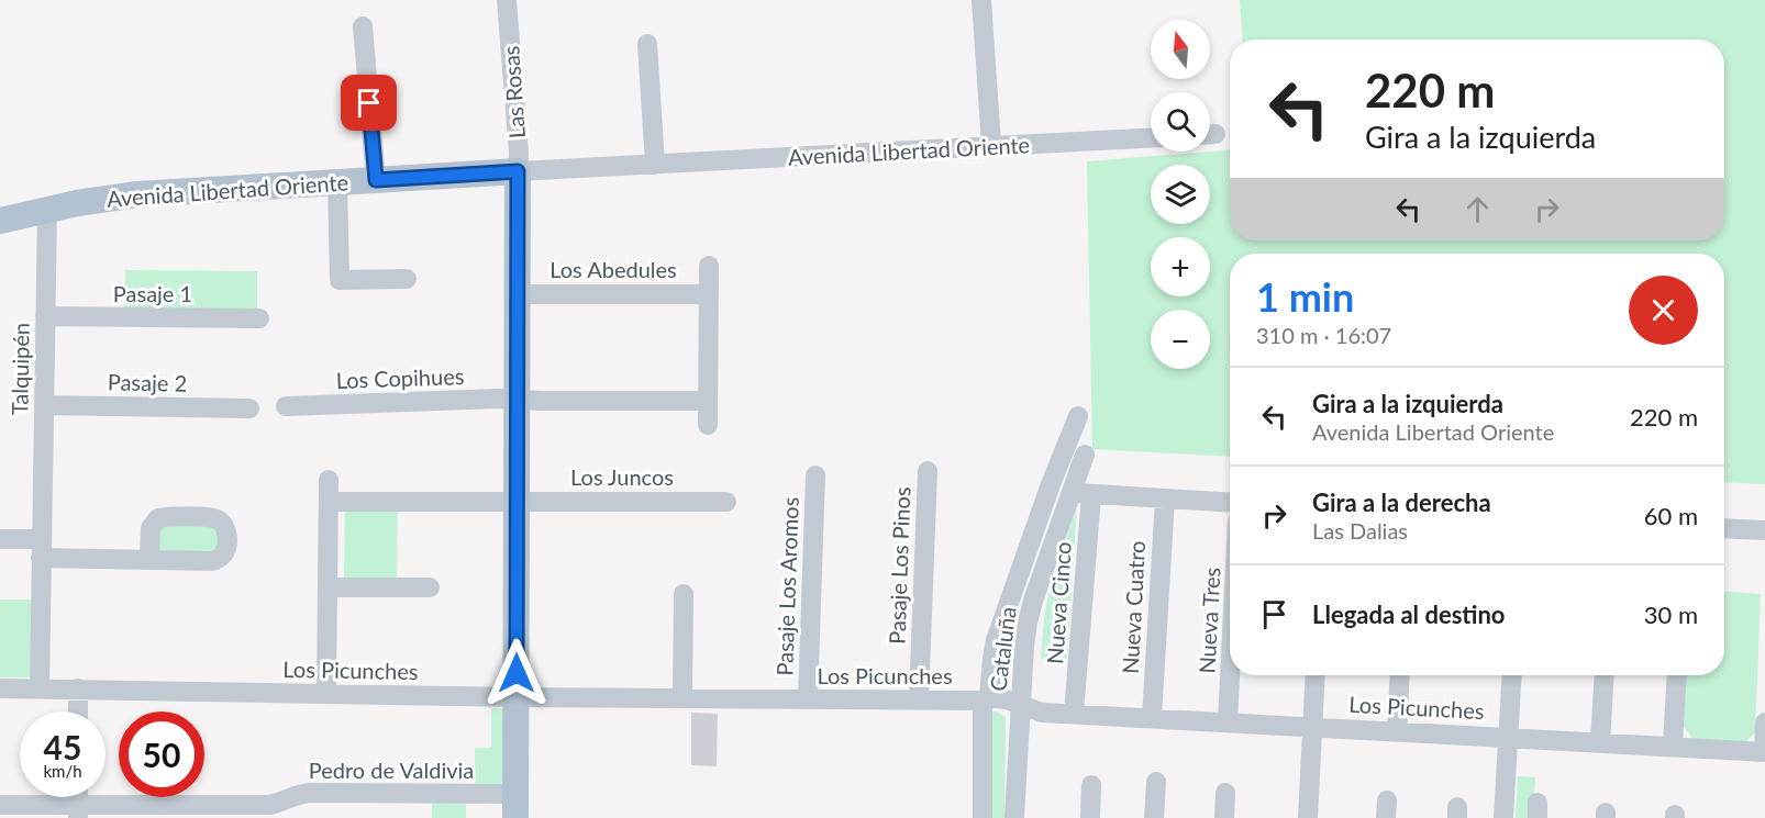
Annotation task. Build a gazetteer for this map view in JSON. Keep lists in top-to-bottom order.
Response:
{
  "streets": {
    "main road": ["Las Rosas", "Avenida Libertad Oriente"],
    "street": [
      "Los Abedules",
      "Pasaje 1",
      "Talquipén",
      "Los Copihues",
      "Pasaje 2",
      "Los Juncos",
      "Pasaje Los Pinos",
      "Pasaje Los Aromos",
      "Nueva Cinco",
      "Nueva Cuatro",
      "Nueva Tres",
      "Cataluña",
      "Los Picunches",
      "Pedro de Valdivia"
    ]
  },
  "crossings": [
    ["Las Rosas", "Avenida Libertad Oriente"],
    ["Las Rosas", "Los Abedules"],
    ["Las Rosas", "Los Copihues"],
    ["Las Rosas", "Los Juncos"],
    ["Las Rosas", "Los Picunches"],
    ["Las Rosas", "Pedro de Valdivia"],
    ["Avenida Libertad Oriente", "Talquipén"],
    ["Pasaje 1", "Talquipén"],
    ["Talquipén", "Pasaje 2"],
    ["Talquipén", "Los Picunches"],
    ["Pasaje Los Pinos", "Los Picunches"],
    ["Pasaje Los Aromos", "Los Picunches"],
    ["Nueva Cinco", "Los Picunches"],
    ["Nueva Cuatro", "Los Picunches"],
    ["Nueva Tres", "Los Picunches"],
    ["Cataluña", "Los Picunches"]
  ],
  "north": "top",
  "page": {
    "map_buttons": ["+", "−"],
    "turn": ["220 m", "Gira a la izquierda"],
    "heading": ["1 min", "310 m · 16:07"],
    "list": [
      {
        "name": "Gira a la izquierda",
        "note": "Avenida Libertad Oriente",
        "value": "220 m"
      },
      {
        "name": "Gira a la derecha",
        "note": "Las Dalias",
        "value": "60 m"
      },
      {
        "name": "Llegada al destino",
        "value": "30 m"
      }
    ],
    "speed": "45 km/h",
    "limit": "50"
  }
}
